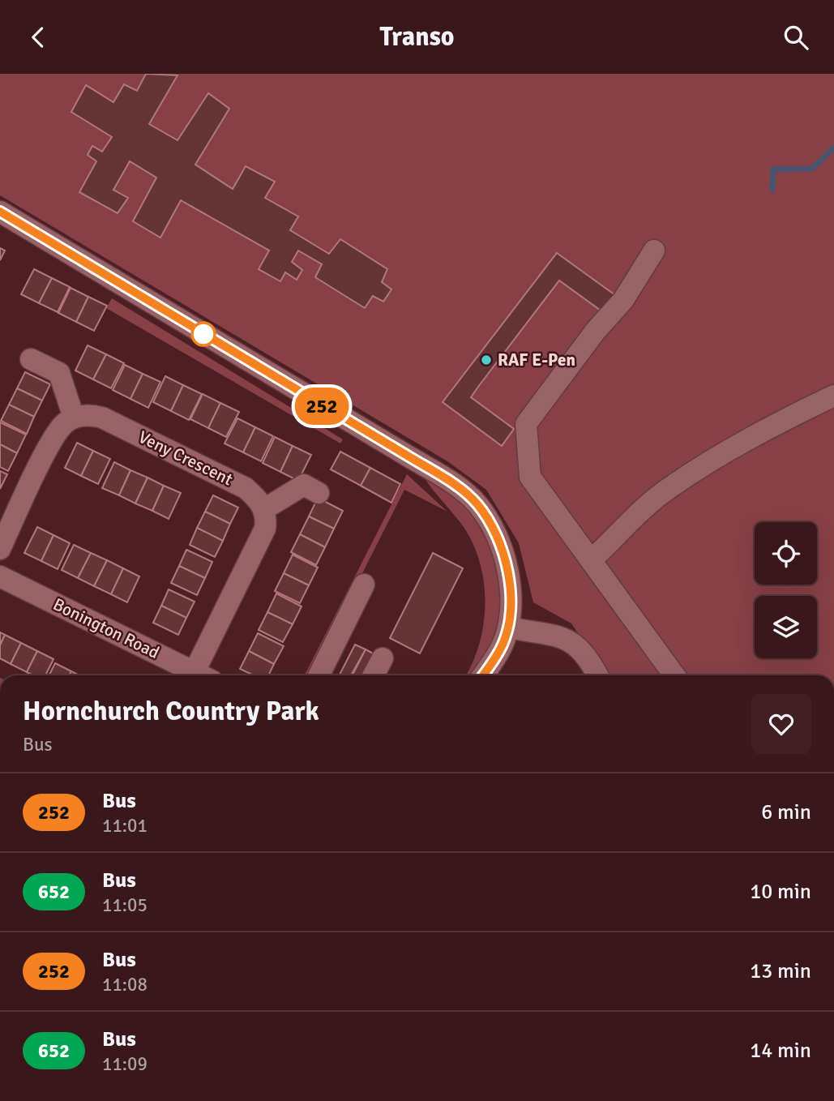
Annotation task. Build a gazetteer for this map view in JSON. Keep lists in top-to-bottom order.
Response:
{
  "streets": {
    "street": ["Veny Crescent", "Bonington Road"]
  },
  "places": ["RAF E-Pen"],
  "lines": ["bus line 252"],
  "page": {
    "header": "Transo",
    "on_map": "252",
    "heading": ["Hornchurch Country Park", "Bus"],
    "list": [
      {
        "mark": "252",
        "name": "Bus",
        "note": "11:01",
        "value": "6 min"
      },
      {
        "mark": "652",
        "name": "Bus",
        "note": "11:05",
        "value": "10 min"
      },
      {
        "mark": "252",
        "name": "Bus",
        "note": "11:08",
        "value": "13 min"
      },
      {
        "mark": "652",
        "name": "Bus",
        "note": "11:09",
        "value": "14 min"
      }
    ]
  }
}
